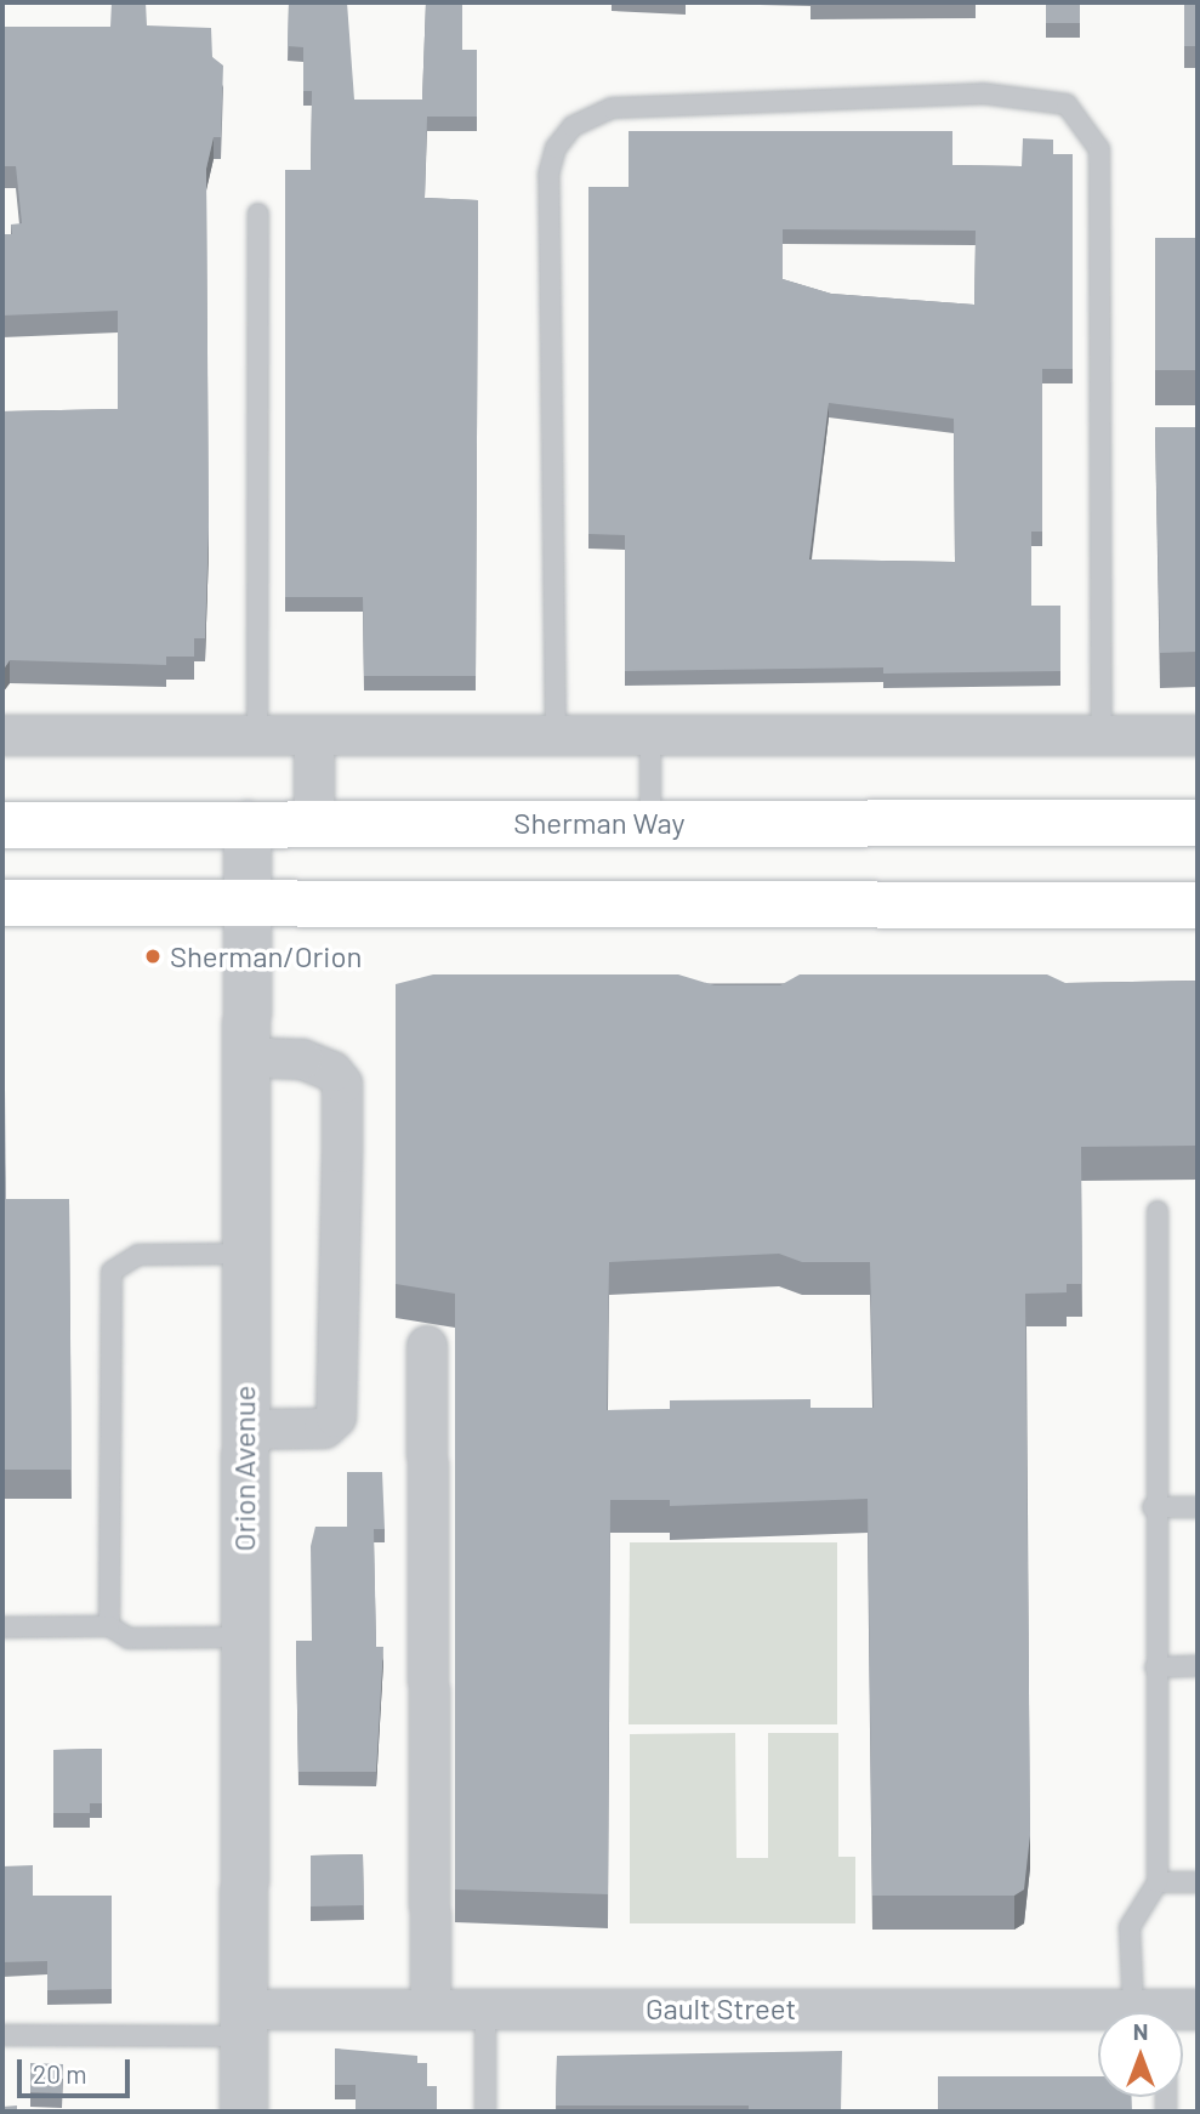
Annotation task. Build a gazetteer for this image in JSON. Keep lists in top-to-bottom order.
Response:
{
  "streets": {
    "main road": ["Sherman Way"],
    "street": ["Orion Avenue", "Gault Street"]
  },
  "crossings": [
    ["Sherman Way", "Orion Avenue"],
    ["Orion Avenue", "Gault Street"]
  ],
  "places": ["Sherman/Orion"],
  "scale_bar": "20 m",
  "north": "top"
}
